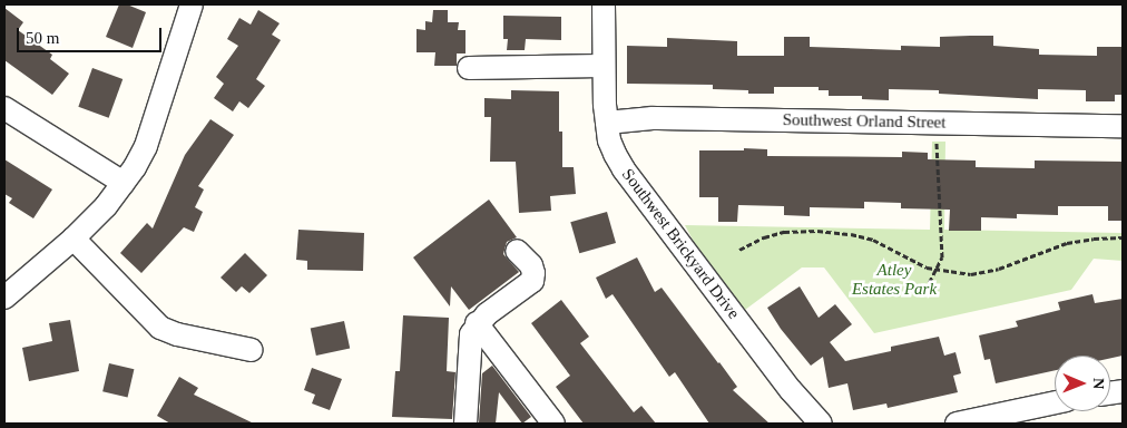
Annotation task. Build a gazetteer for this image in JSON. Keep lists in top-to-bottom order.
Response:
{
  "streets": {
    "street": ["Southwest Orland Street", "Southwest Brickyard Drive"]
  },
  "crossings": [
    ["Southwest Orland Street", "Southwest Brickyard Drive"]
  ],
  "parks": ["Atley Estates Park"],
  "scale_bar": "50 m",
  "north": "right"
}
